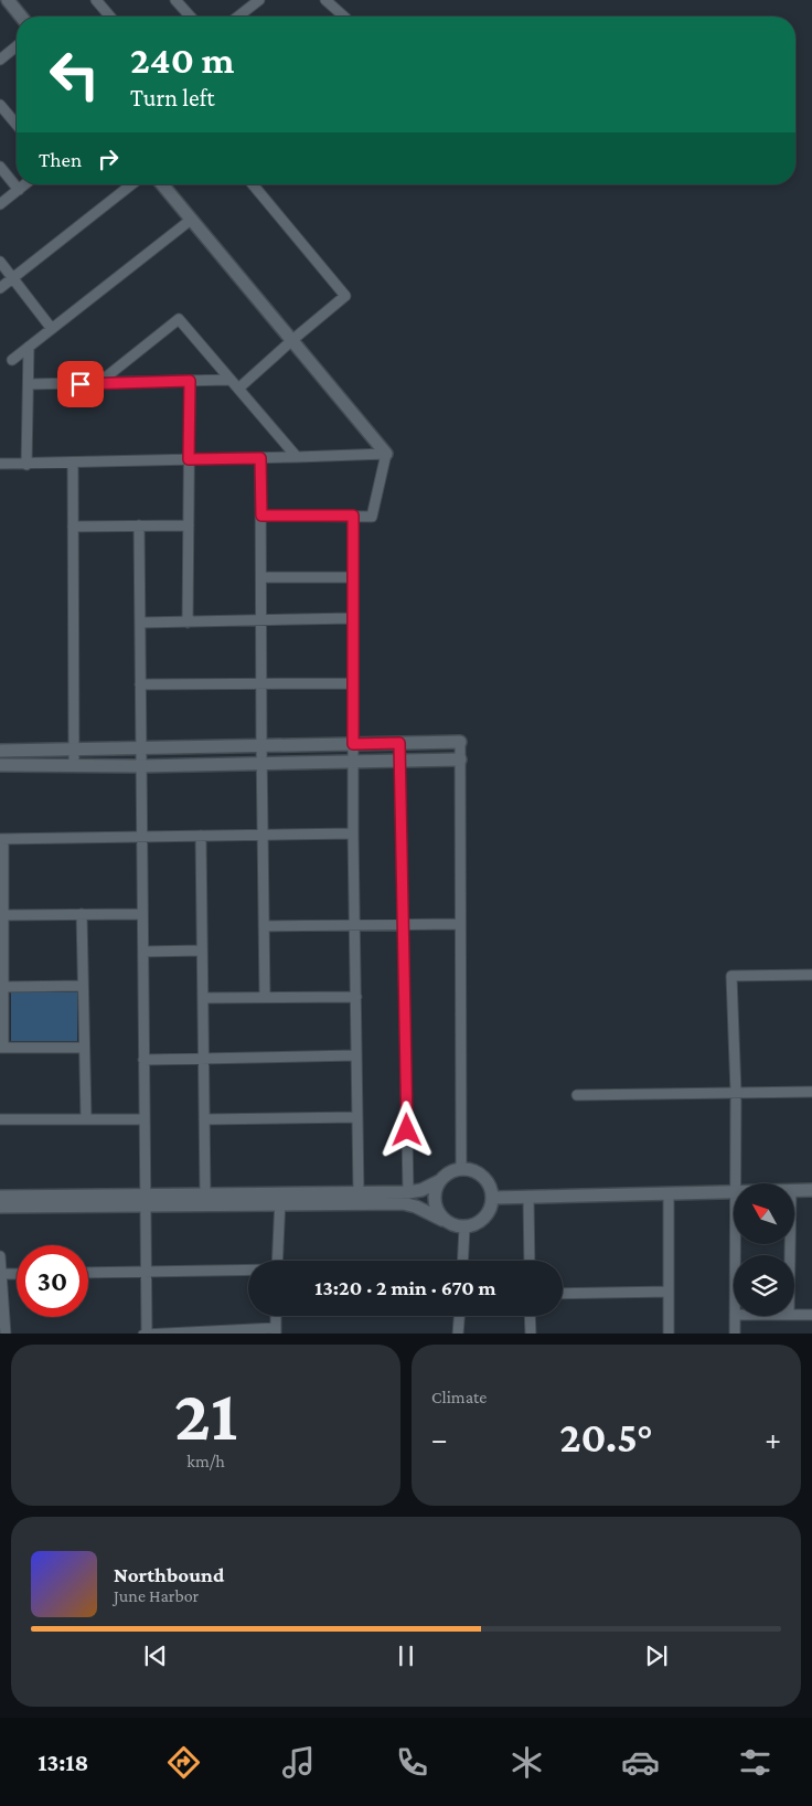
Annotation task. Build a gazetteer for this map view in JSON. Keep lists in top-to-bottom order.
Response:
{
  "north": "top left",
  "page": {
    "turn": ["240 m", "Turn left"],
    "then": "Then",
    "limit": "30",
    "trip": "13:20 · 2 min · 670 m",
    "tile": [
      ["21", "km/h"],
      "Climate"
    ],
    "heat": ["−", "20.5°", "+"],
    "song": ["Northbound", "June Harbor"],
    "tabs": "13:18"
  }
}
